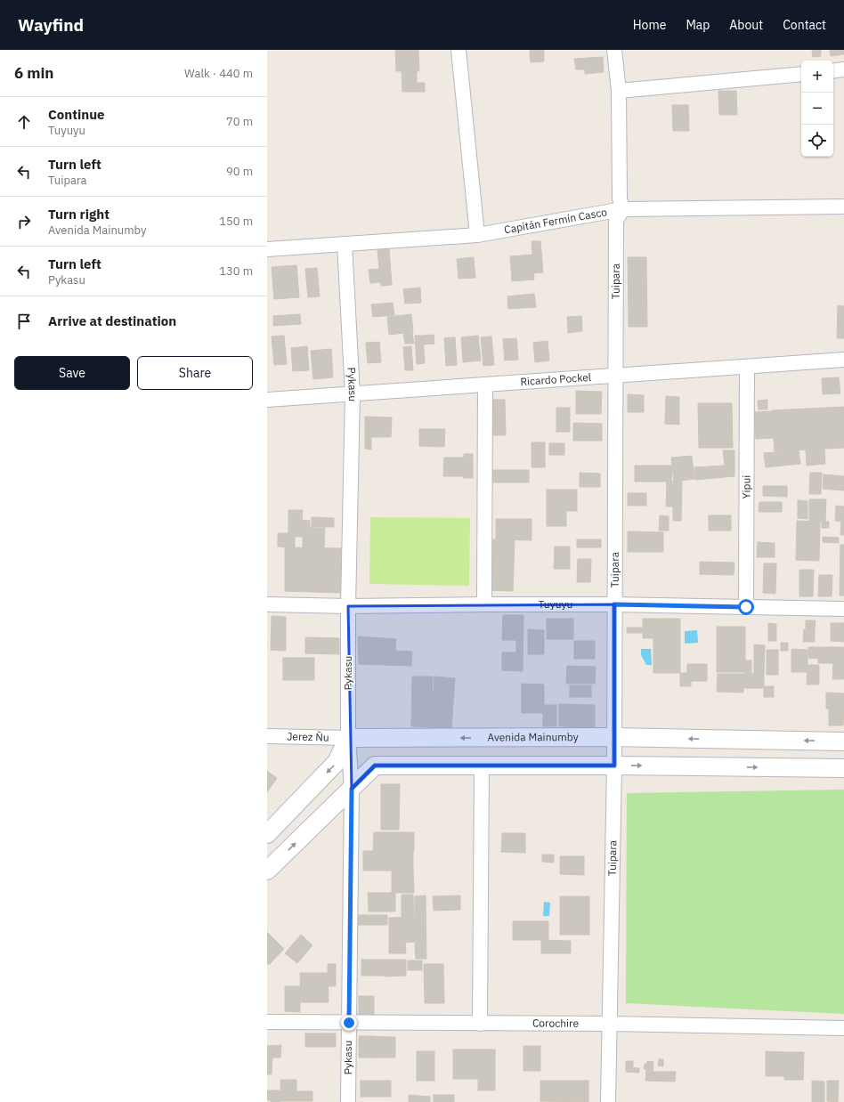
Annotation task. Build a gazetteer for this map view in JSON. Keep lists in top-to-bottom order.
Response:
{
  "streets": {
    "street": [
      "Capitán Fermín Casco",
      "Tuipara",
      "Ricardo Pockel",
      "Pykasu",
      "Yipui",
      "Tuyuyu",
      "Jerez Ñu",
      "Avenida Mainumby",
      "Corochire"
    ]
  },
  "crossings": [
    ["Capitán Fermín Casco", "Tuipara"],
    ["Capitán Fermín Casco", "Pykasu"],
    ["Tuipara", "Ricardo Pockel"],
    ["Tuipara", "Tuyuyu"],
    ["Tuipara", "Avenida Mainumby"],
    ["Tuipara", "Corochire"],
    ["Ricardo Pockel", "Pykasu"],
    ["Ricardo Pockel", "Yipui"],
    ["Pykasu", "Tuyuyu"],
    ["Pykasu", "Jerez Ñu"],
    ["Pykasu", "Avenida Mainumby"],
    ["Pykasu", "Corochire"],
    ["Yipui", "Tuyuyu"],
    ["Jerez Ñu", "Avenida Mainumby"]
  ],
  "page": {
    "header": "Wayfind",
    "nav": [
      "Home",
      "Map",
      "About",
      "Contact"
    ],
    "heading": ["6 min", "Walk · 440 m"],
    "map_buttons": ["+", "−"],
    "list": [
      ["Continue", "Tuyuyu", "70 m"],
      ["Turn left", "Tuipara", "90 m"],
      ["Turn right", "Avenida Mainumby", "150 m"],
      ["Turn left", "Pykasu", "130 m"],
      "Arrive at destination"
    ],
    "buttons": ["Save", "Share"]
  }
}
